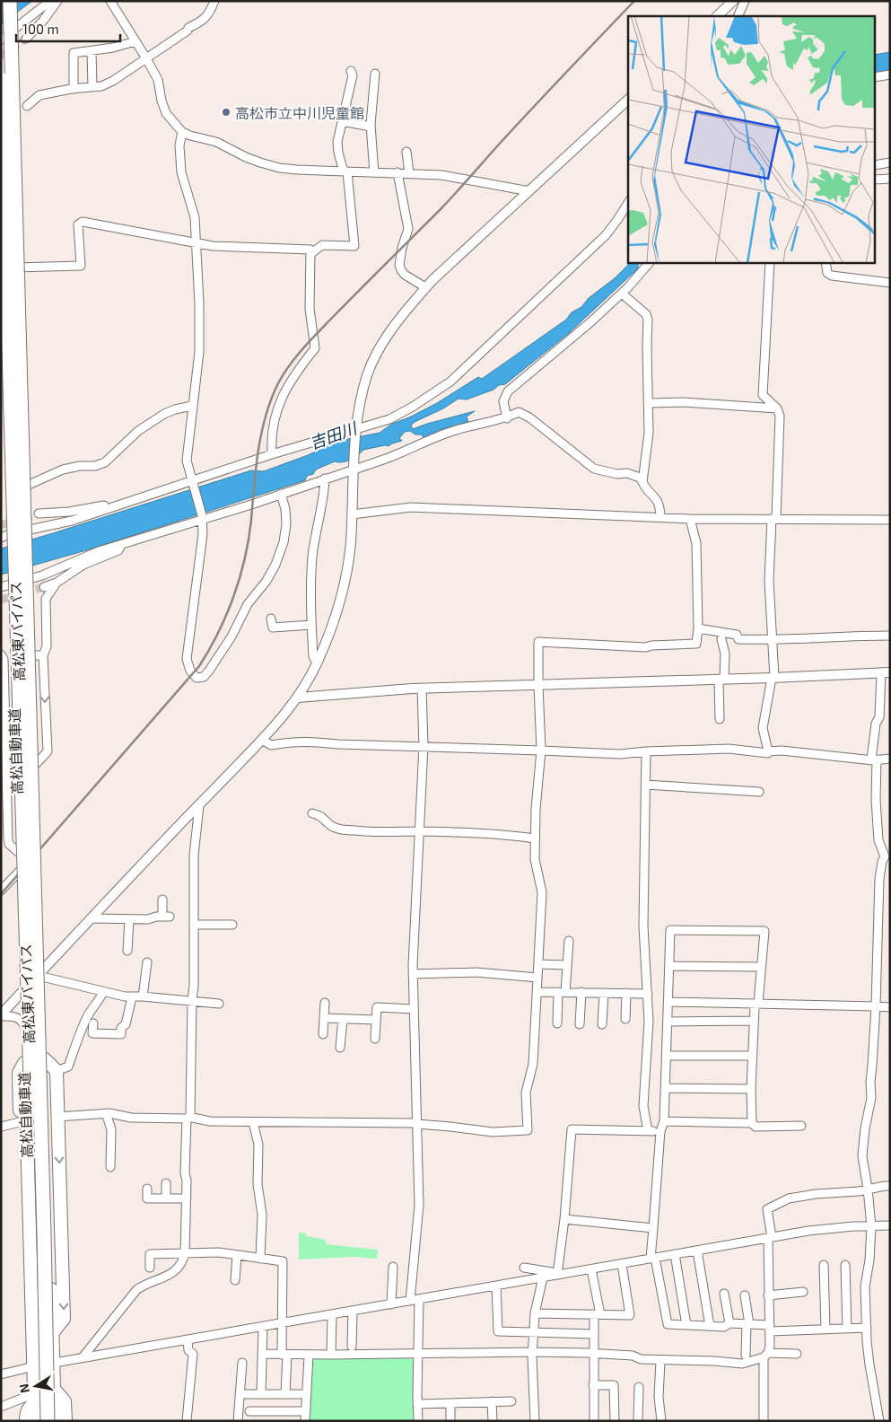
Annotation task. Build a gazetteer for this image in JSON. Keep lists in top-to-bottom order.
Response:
{
  "streets": {
    "highway": ["高松東バイパス", "高松自動車道"]
  },
  "water": ["吉田川"],
  "places": ["高松市立中川児童館"],
  "scale_bar": "100 m",
  "north": "left"
}
